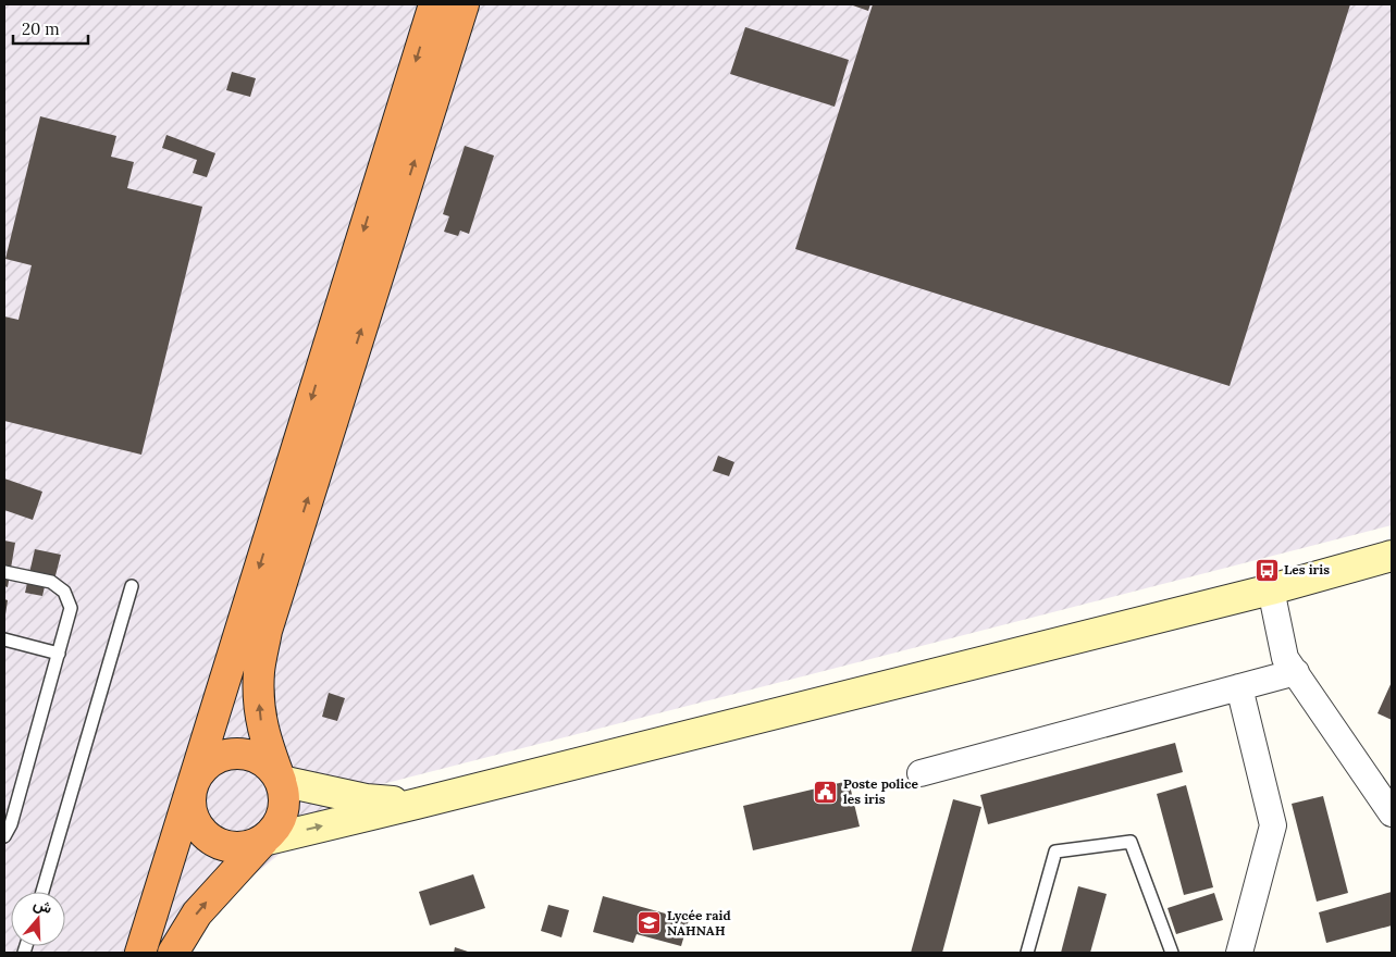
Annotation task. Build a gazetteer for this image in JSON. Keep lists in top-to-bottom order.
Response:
{
  "places": {
    "bus stop": ["Les iris"],
    "public building": ["Poste police les iris"],
    "school or university": ["Lycée raid NAHNAH"]
  },
  "scale_bar": "20 m",
  "north": "top"
}
